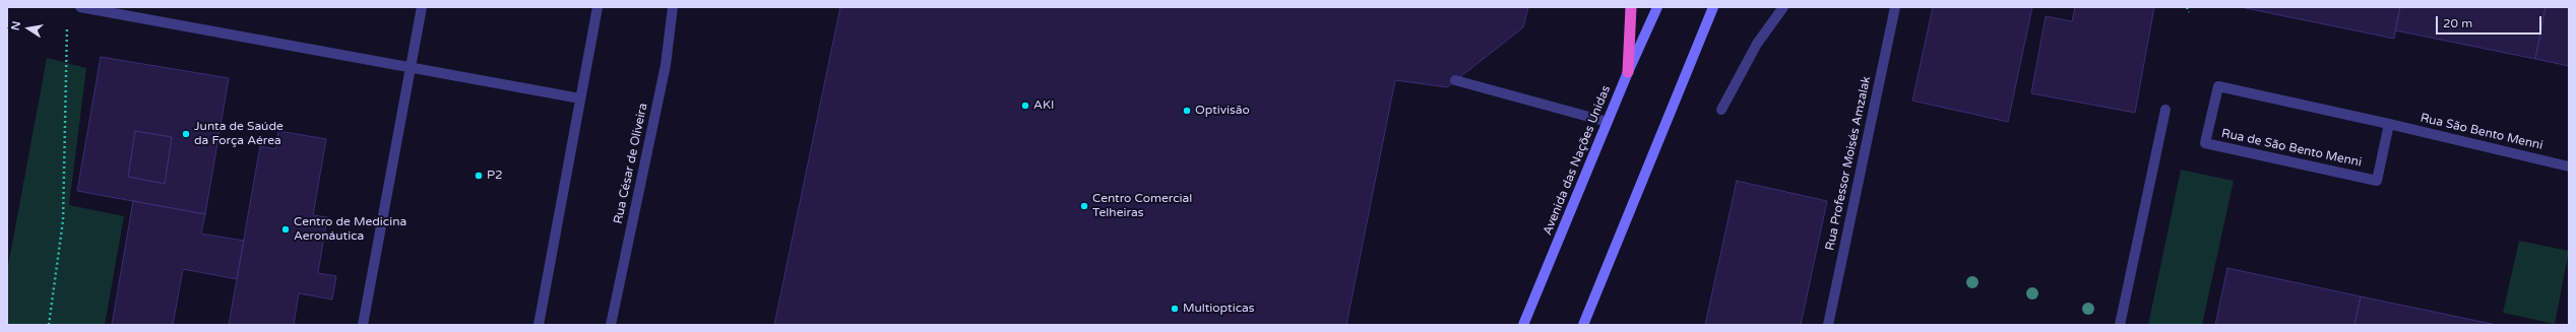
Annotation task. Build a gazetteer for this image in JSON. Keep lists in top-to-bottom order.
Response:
{
  "streets": {
    "main road": ["Avenida das Nações Unidas"],
    "street": [
      "Rua São Bento Menni",
      "Rua de São Bento Menni",
      "Rua César de Oliveira",
      "Rua Professor Moisés Amzalak"
    ]
  },
  "crossings": [
    ["Rua São Bento Menni", "Rua de São Bento Menni"]
  ],
  "places": [
    "AKI",
    "Optivisão",
    "Junta de Saúde da Força Aérea",
    "P2",
    "Centro Comercial Telheiras",
    "Centro de Medicina Aeronáutica",
    "Multiopticas"
  ],
  "scale_bar": "20 m",
  "north": "left"
}
